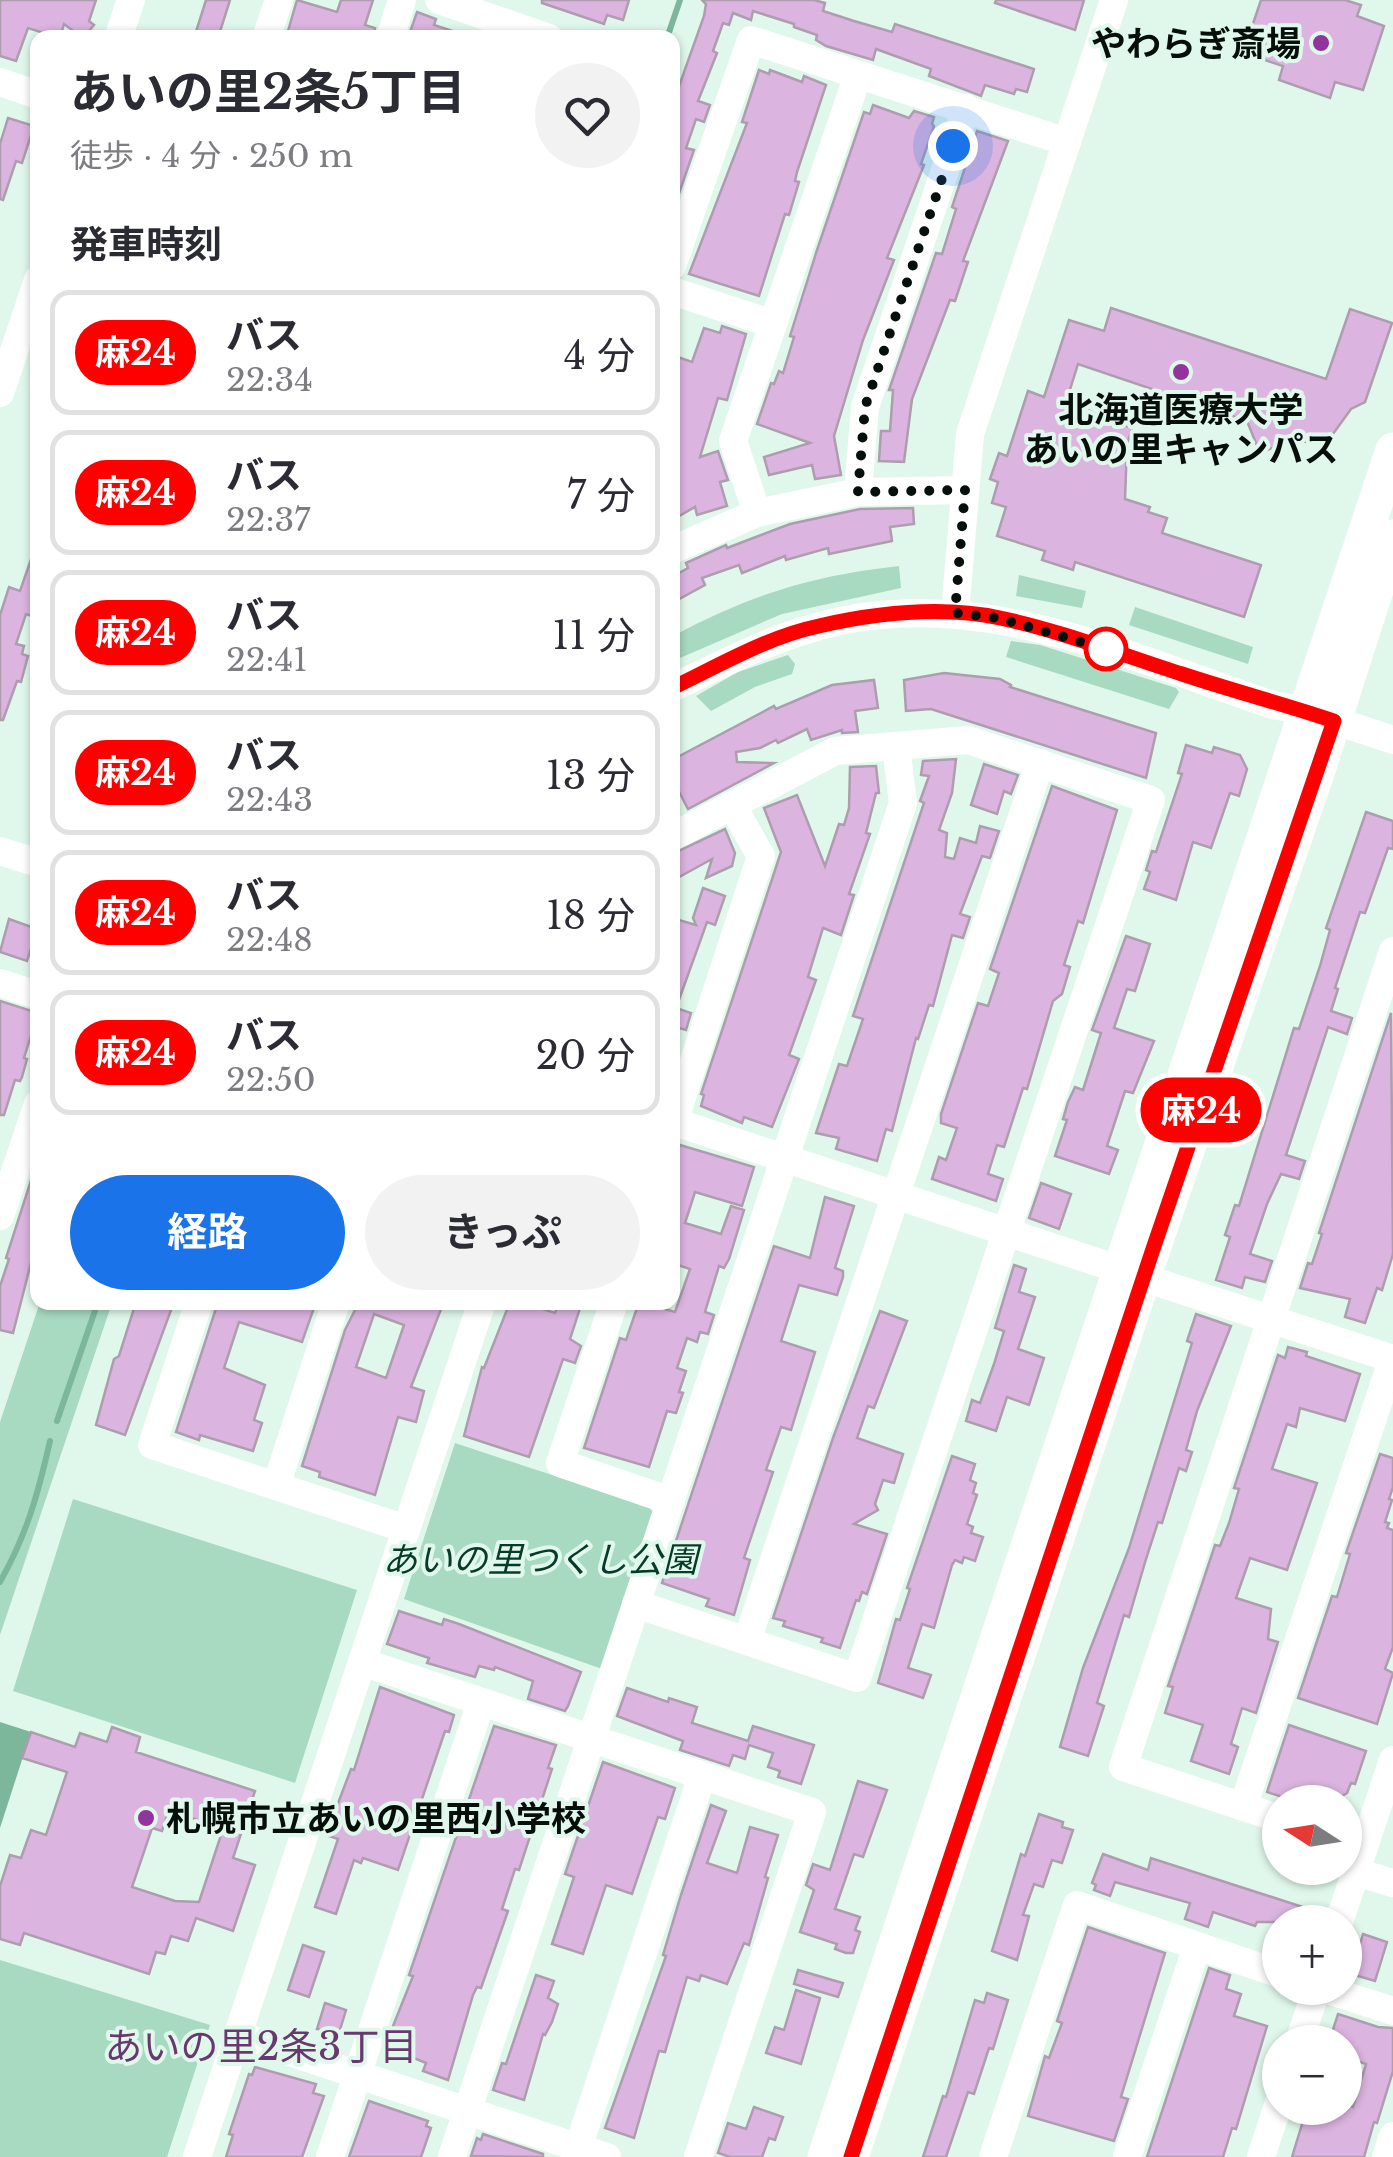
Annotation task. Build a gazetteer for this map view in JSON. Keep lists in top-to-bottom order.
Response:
{
  "districts": ["あいの里2条3丁目"],
  "parks": ["あいの里つくし公園"],
  "places": ["やわらぎ斎場", "北海道医療大学 あいの里キャンパス", "札幌市立あいの里西小学校"],
  "lines": ["bus line 麻24"],
  "north": "left",
  "page": {
    "on_map": "麻24",
    "heading": [
      ["あいの里2条5丁目", "徒歩 · 4 分 · 250 m"],
      "発車時刻"
    ],
    "list": [
      {
        "mark": "麻24",
        "name": "バス",
        "note": "22:34",
        "value": "4 分"
      },
      {
        "mark": "麻24",
        "name": "バス",
        "note": "22:37",
        "value": "7 分"
      },
      {
        "mark": "麻24",
        "name": "バス",
        "note": "22:41",
        "value": "11 分"
      },
      {
        "mark": "麻24",
        "name": "バス",
        "note": "22:43",
        "value": "13 分"
      },
      {
        "mark": "麻24",
        "name": "バス",
        "note": "22:48",
        "value": "18 分"
      },
      {
        "mark": "麻24",
        "name": "バス",
        "note": "22:50",
        "value": "20 分"
      }
    ],
    "buttons": ["経路", "きっぷ"],
    "map_buttons": ["+", "−"]
  }
}
